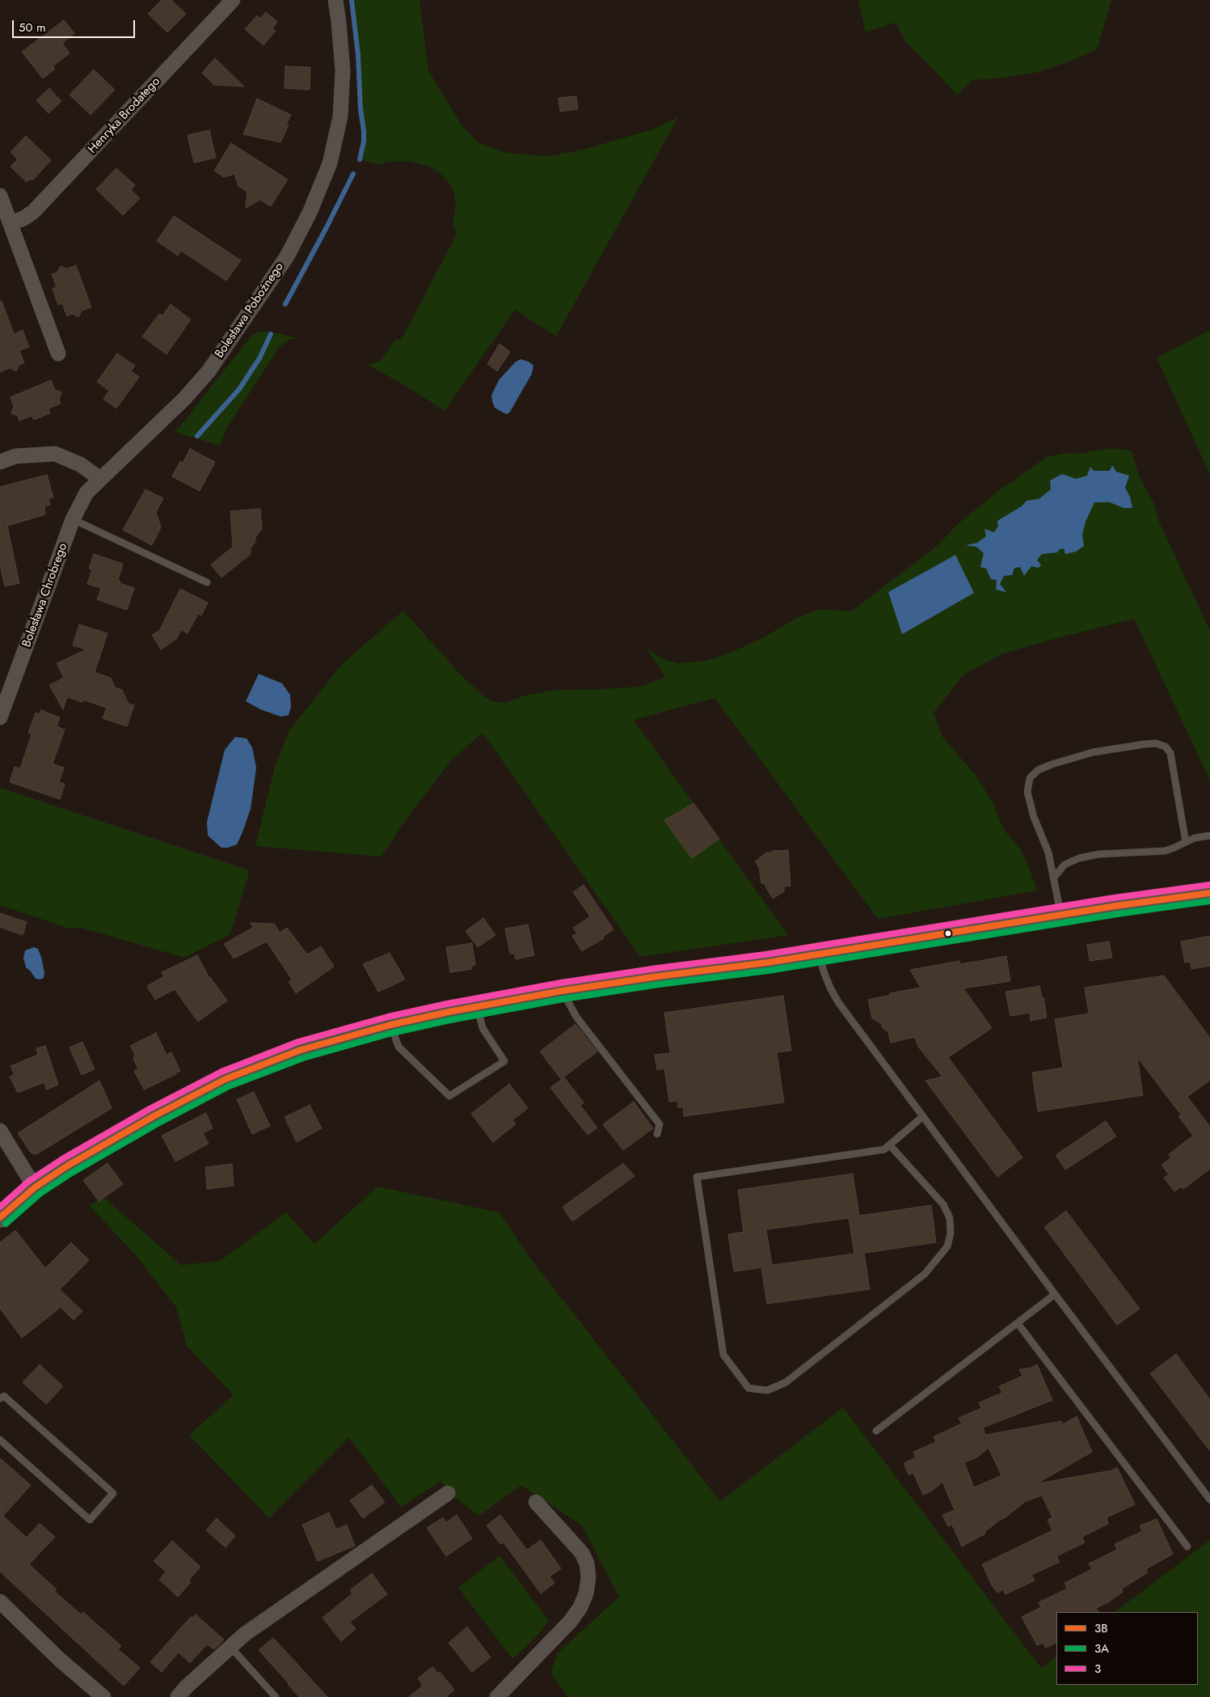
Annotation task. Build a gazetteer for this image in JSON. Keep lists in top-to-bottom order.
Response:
{
  "streets": {
    "street": ["Henryka Brodatego", "Bolesława Pobożnego", "Bolesława Chrobrego"]
  },
  "crossings": [
    ["Bolesława Pobożnego", "Bolesława Chrobrego"]
  ],
  "lines": ["transit line 3", "transit line 3B", "transit line 3A"],
  "legend": ["3B", "3A", "3"],
  "scale_bar": "50 m"
}
